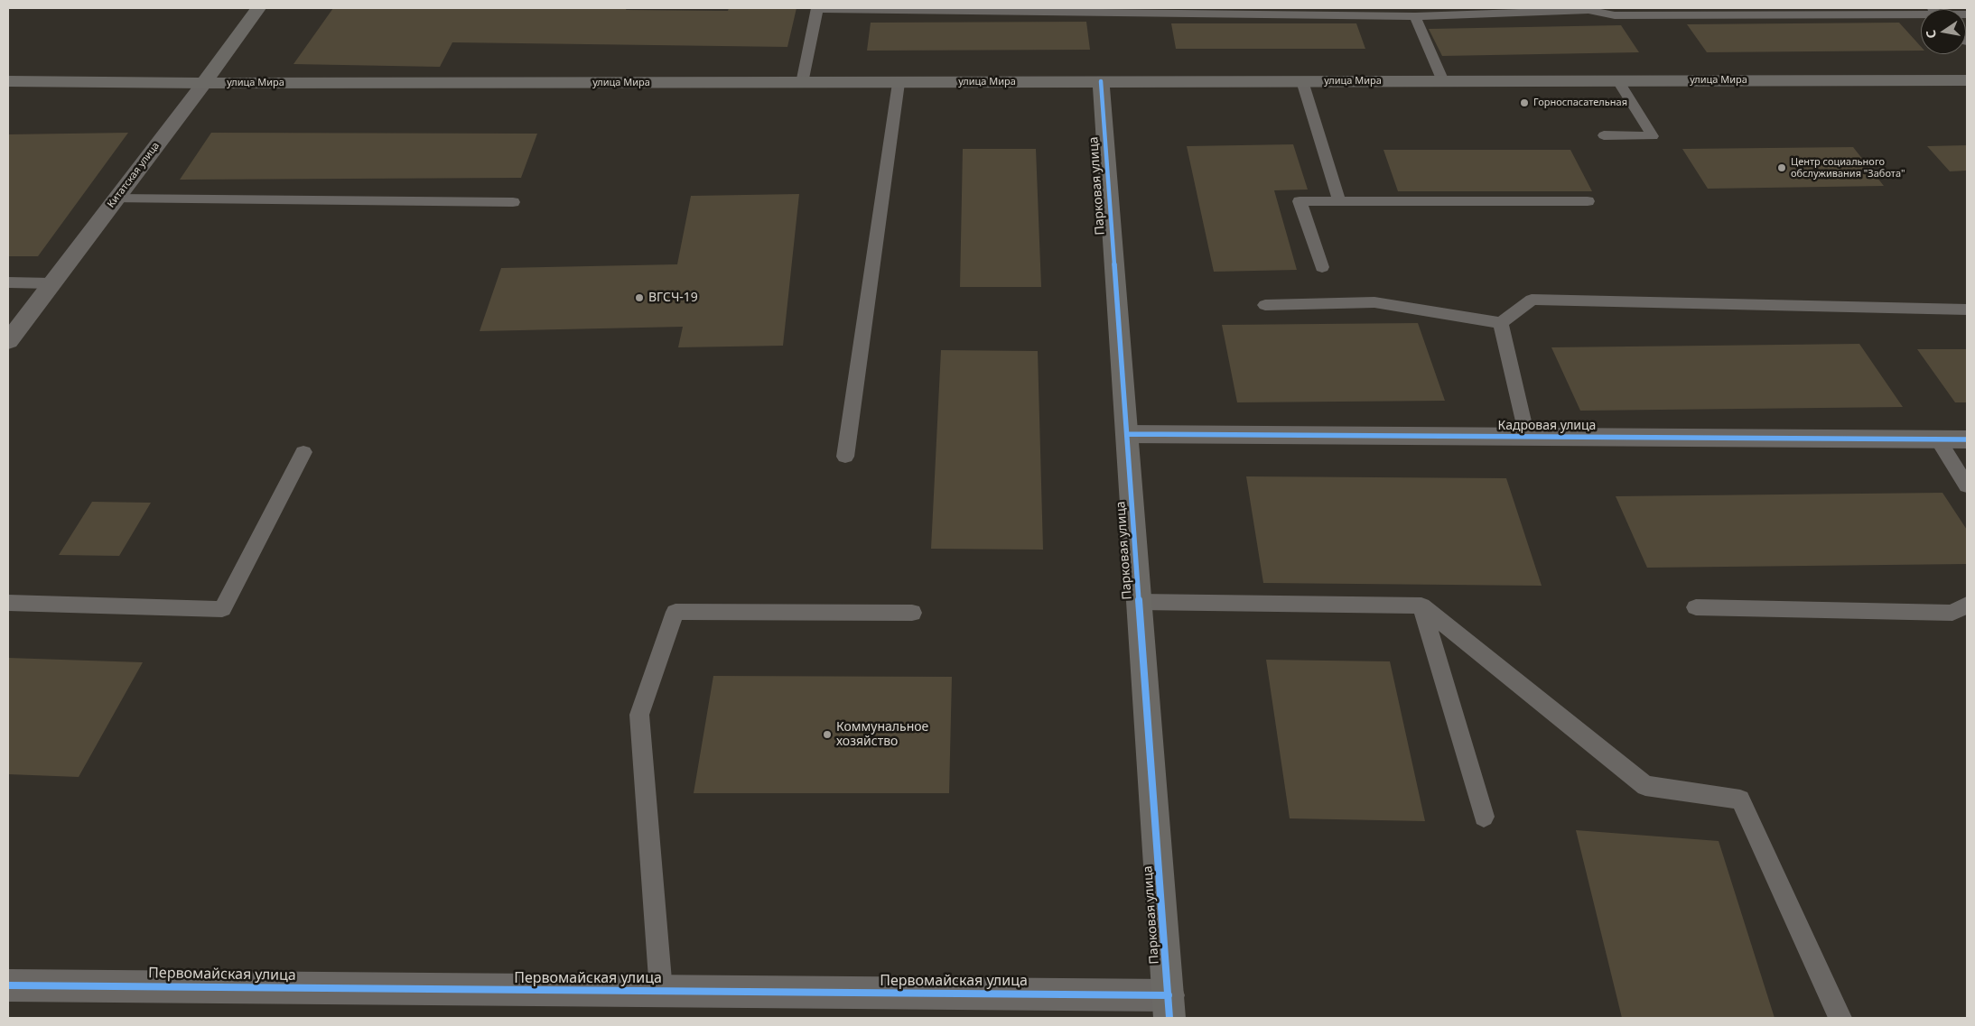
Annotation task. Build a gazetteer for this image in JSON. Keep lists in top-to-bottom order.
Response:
{
  "streets": {
    "main road": ["улица Мира", "Китатская улица", "Парковая улица"],
    "street": ["Кадровая улица", "Первомайская улица"]
  },
  "crossings": [
    ["улица Мира", "Китатская улица"],
    ["улица Мира", "Парковая улица"],
    ["Парковая улица", "Кадровая улица"],
    ["Парковая улица", "Первомайская улица"]
  ],
  "places": [
    "Горноспасательная",
    "Центр социального обслуживания \"Забота\"",
    "ВГСЧ-19",
    "Коммунальное хозяйство"
  ],
  "north": "left"
}
